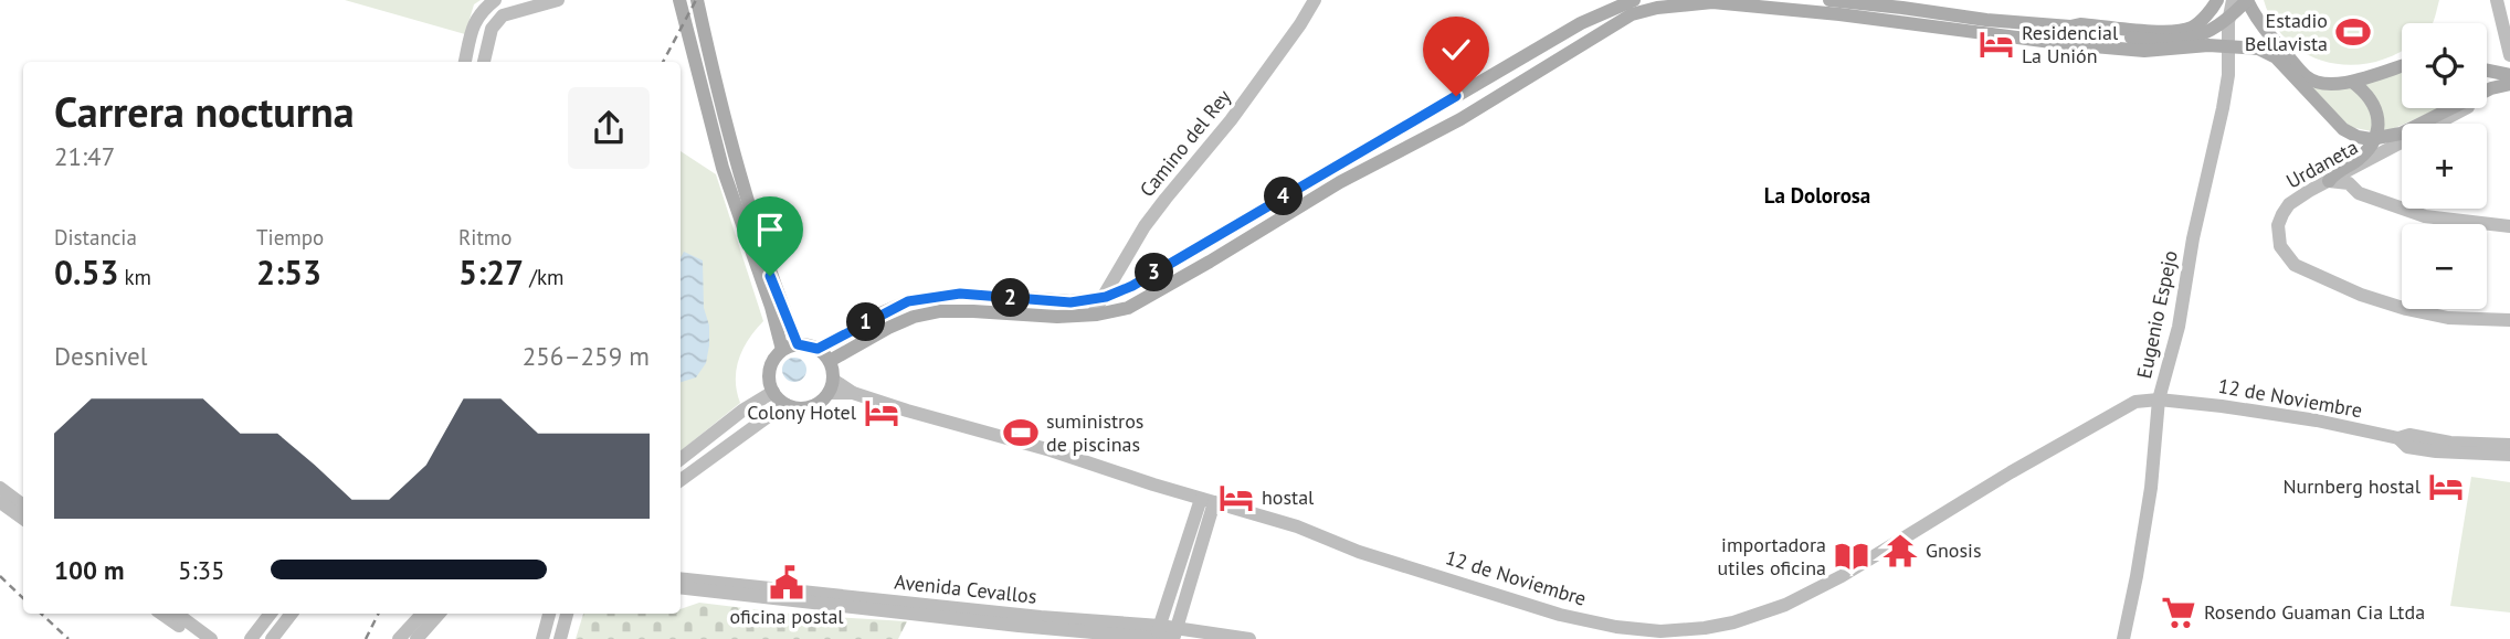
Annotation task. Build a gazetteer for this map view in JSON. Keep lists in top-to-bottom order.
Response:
{
  "streets": {
    "street": [
      "Camino del Rey",
      "Urdaneta",
      "Eugenio Espejo",
      "12 de Noviembre",
      "Avenida Cevallos"
    ]
  },
  "crossings": [
    ["Eugenio Espejo", "12 de Noviembre"]
  ],
  "districts": ["La Dolorosa"],
  "places": {
    "sports": ["Estadio Bellavista", "suministros de piscinas"],
    "hotel": [
      "Residencial La Unión",
      "Colony Hotel",
      "Nurnberg hostal",
      "hostal"
    ],
    "temple": ["Gnosis"],
    "library": ["importadora utiles oficina"],
    "public building": ["oficina postal"],
    "supermarket": ["Rosendo Guaman Cia Ltda"]
  },
  "page": {
    "map_buttons": ["+", "−"],
    "heading": ["Carrera nocturna", "21:47"],
    "pins": [
      "4",
      "3",
      "2",
      "1"
    ],
    "stats": [
      ["Distancia", "0.53 km"],
      ["Tiempo", "2:53"],
      ["Ritmo", "5:27 /km"]
    ],
    "chart": ["Desnivel", "256–259 m"],
    "list": [
      {
        "name": "100 m",
        "note": "5:35"
      }
    ]
  }
}
